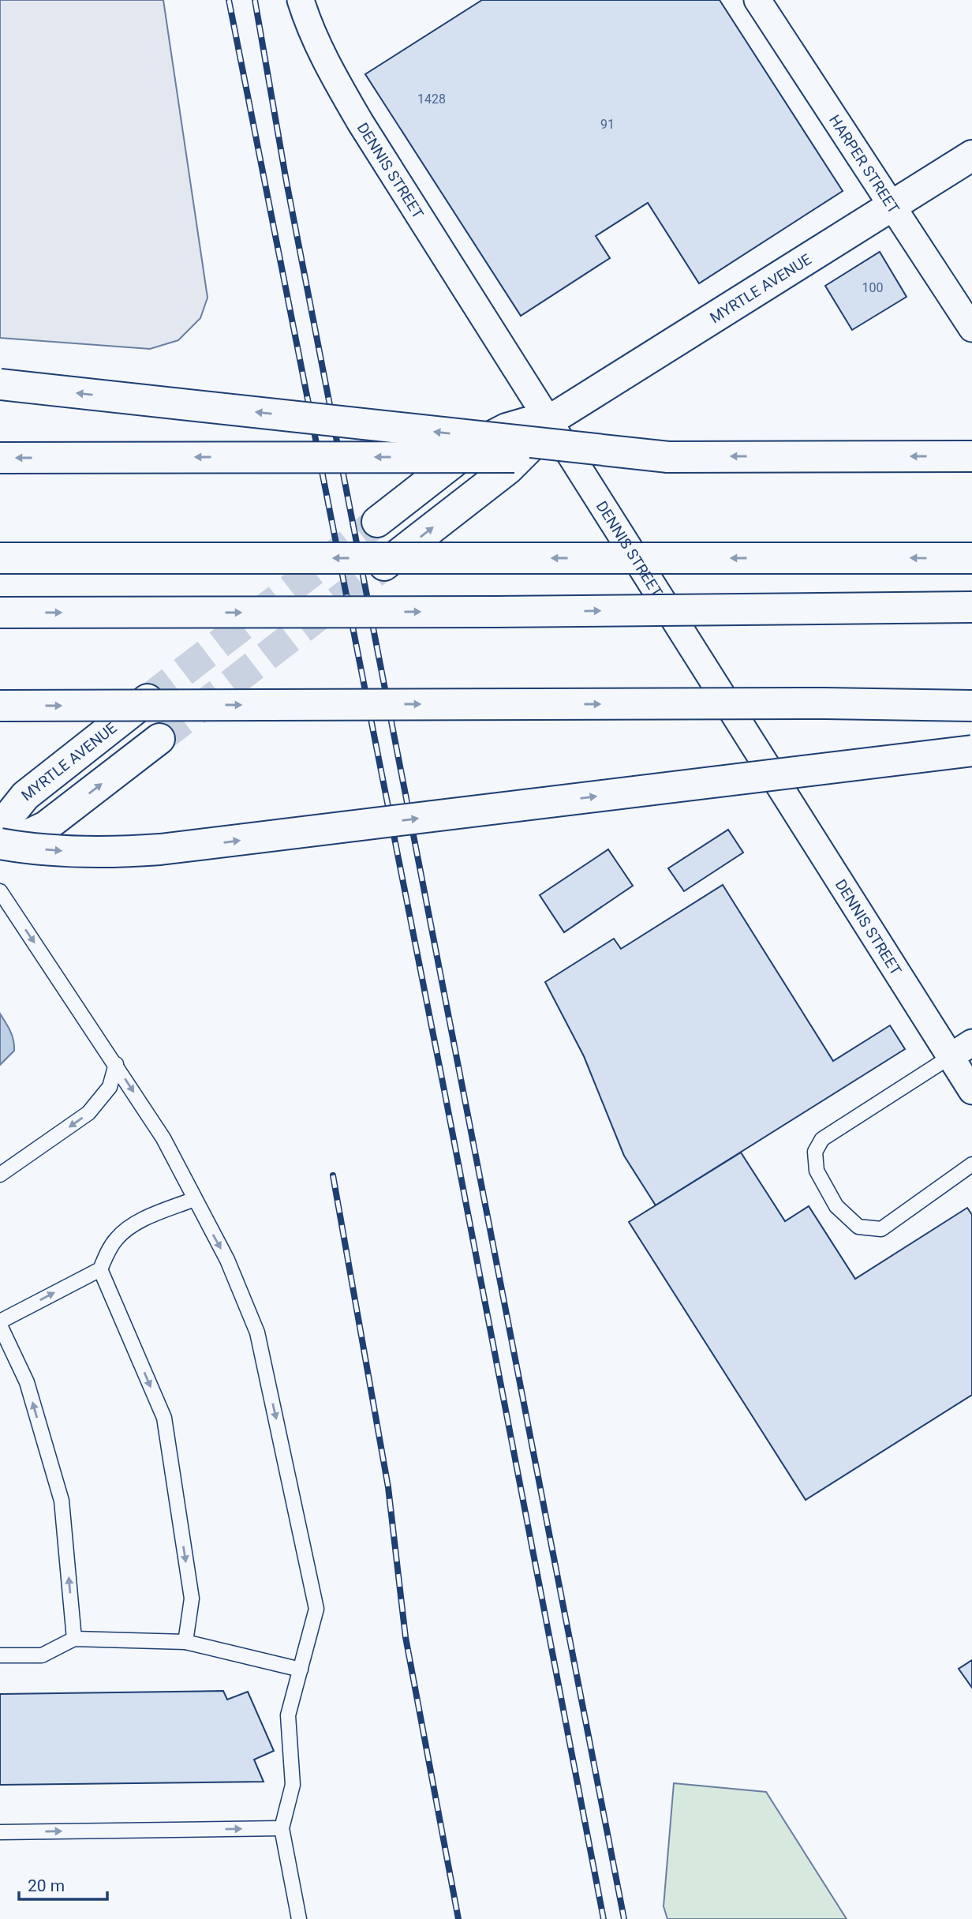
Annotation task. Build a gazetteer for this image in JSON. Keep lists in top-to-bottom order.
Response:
{
  "streets": {
    "main road": ["MYRTLE AVENUE"],
    "street": ["HARPER STREET", "DENNIS STREET"]
  },
  "crossings": [
    ["HARPER STREET", "MYRTLE AVENUE"],
    ["DENNIS STREET", "MYRTLE AVENUE"]
  ],
  "house_numbers": ["1428", "91", "100"],
  "scale_bar": "20 m"
}
